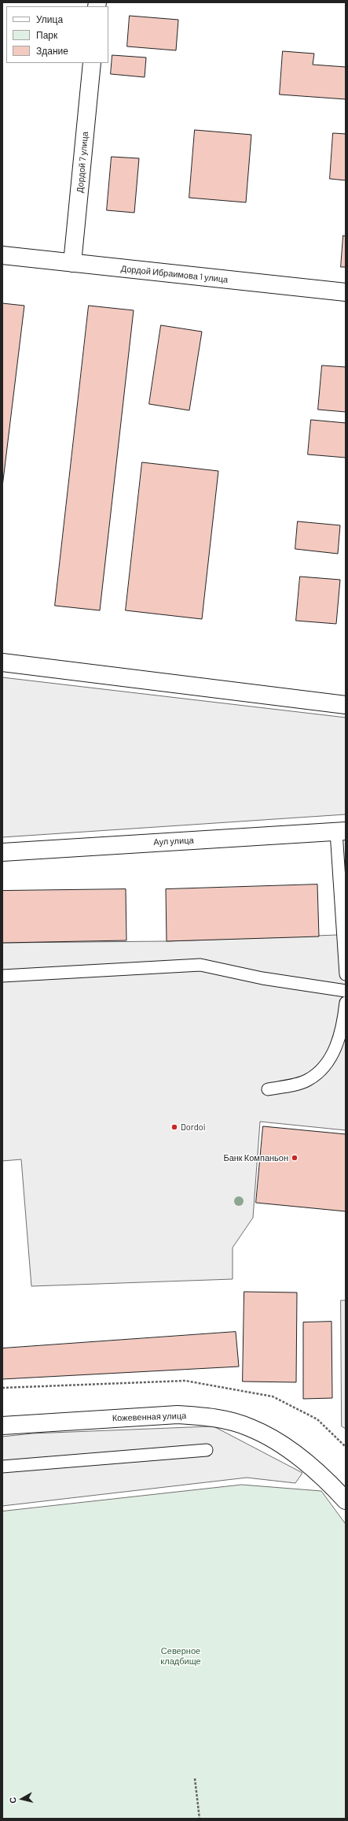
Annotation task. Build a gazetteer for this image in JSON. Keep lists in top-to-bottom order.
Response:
{
  "streets": {
    "street": [
      "Дордой 7 улица",
      "Дордой Ибраимова 1 улица",
      "Аул улица",
      "Кожевенная улица"
    ]
  },
  "crossings": [
    ["Дордой 7 улица", "Дордой Ибраимова 1 улица"]
  ],
  "parks": ["Северное кладбище"],
  "places": ["Dordoi", "Банк Компаньон"],
  "legend": ["Улица", "Парк", "Здание"],
  "north": "left"
}
